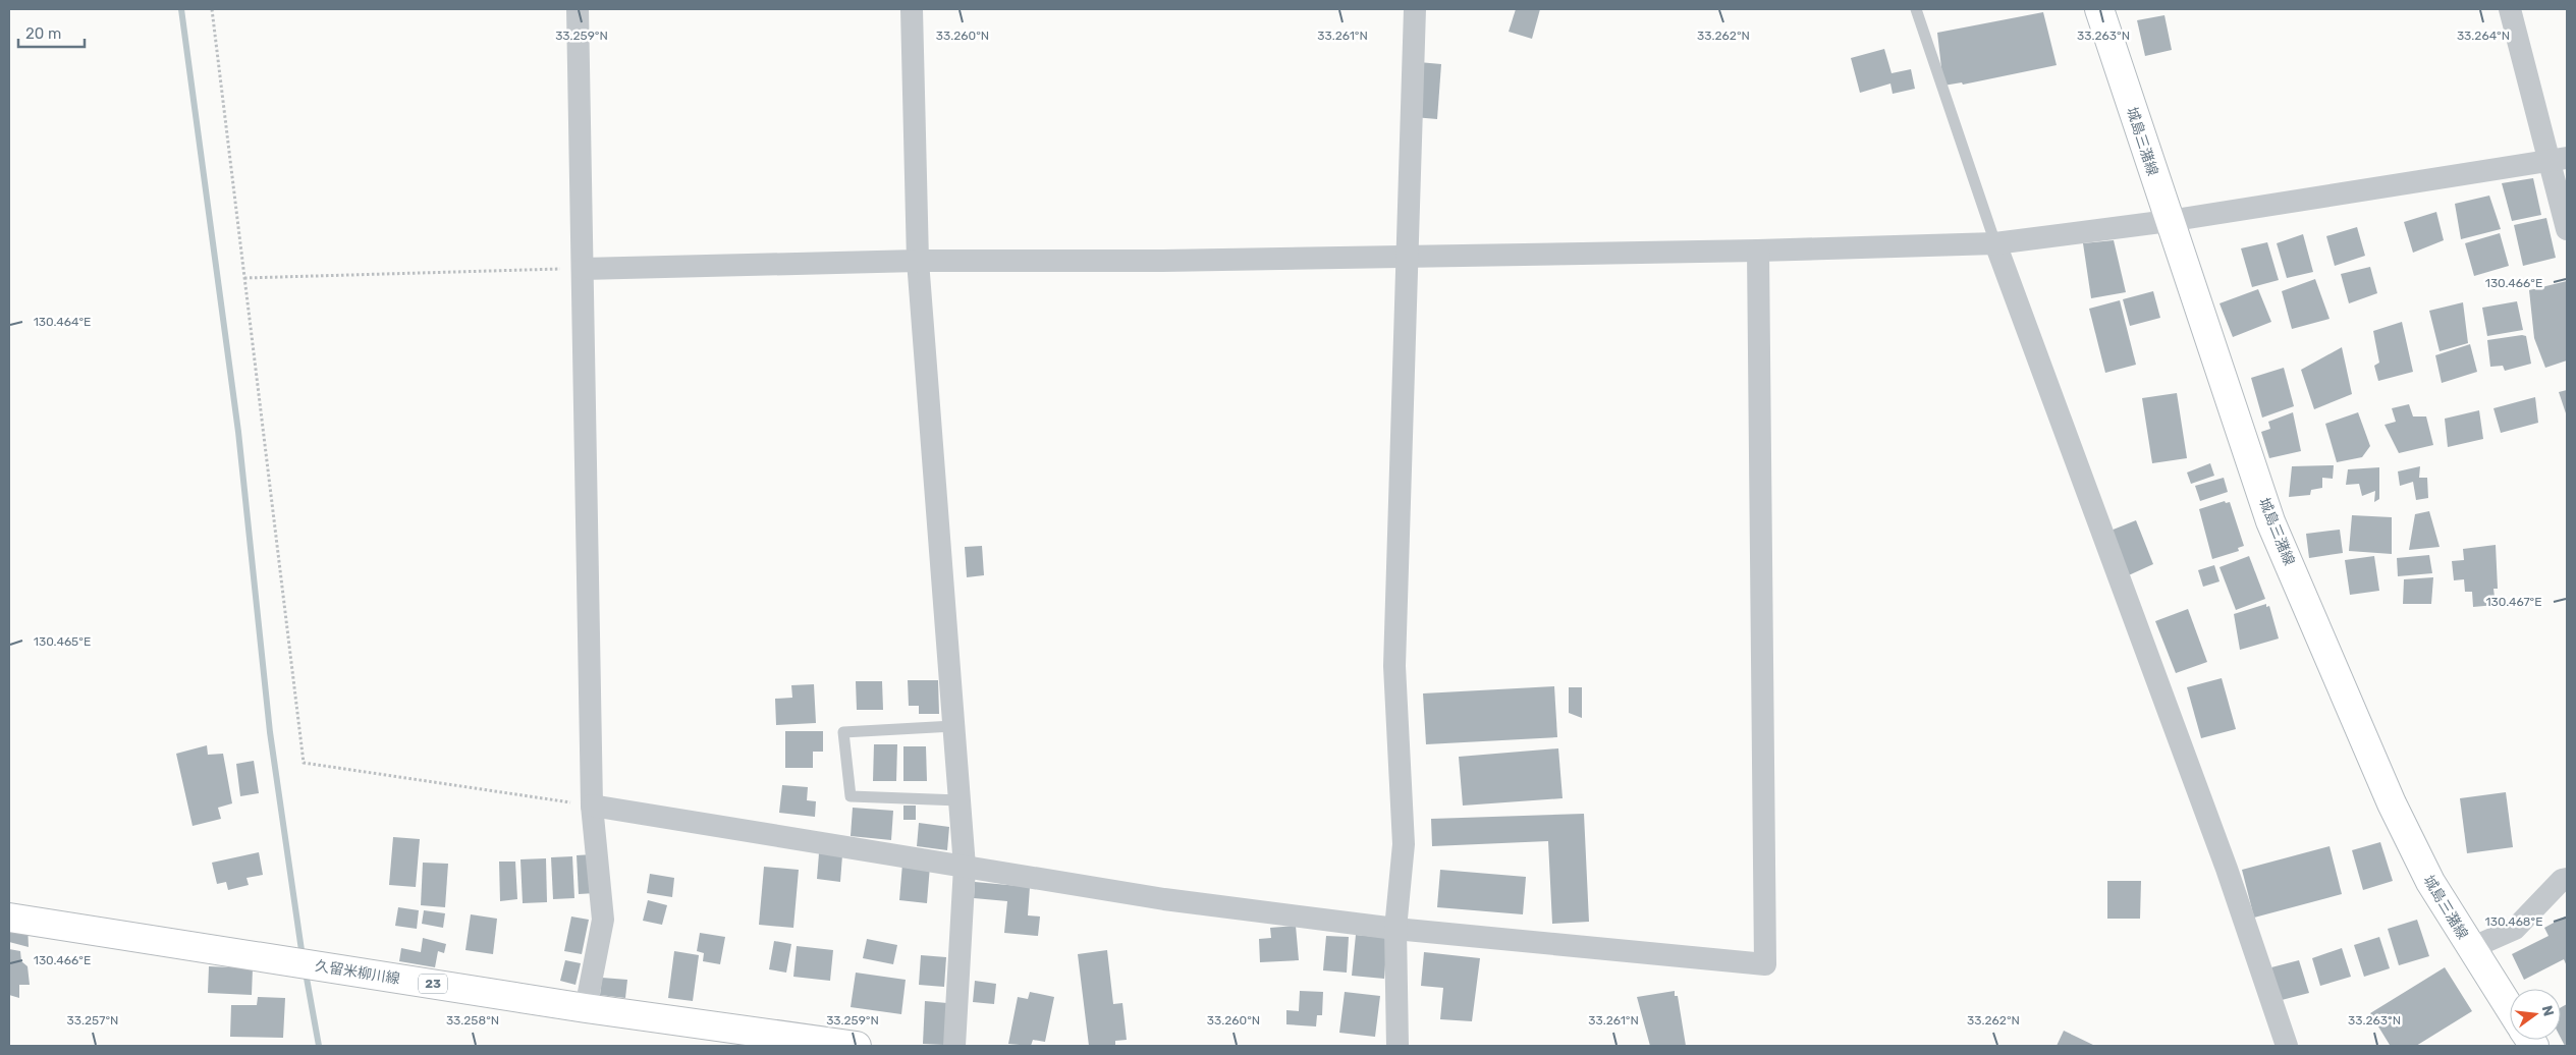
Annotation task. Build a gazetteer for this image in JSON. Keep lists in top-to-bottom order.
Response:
{
  "streets": {
    "main road": ["城島三潴線", "久留米柳川線", "23"]
  },
  "scale_bar": "20 m",
  "north": "right",
  "coordinates": [
    "33.259°N",
    "33.260°N",
    "33.261°N",
    "33.262°N",
    "33.263°N",
    "33.264°N",
    "130.466°E",
    "130.464°E",
    "130.467°E",
    "130.465°E",
    "130.468°E",
    "33.257°N",
    "33.258°N"
  ]
}
